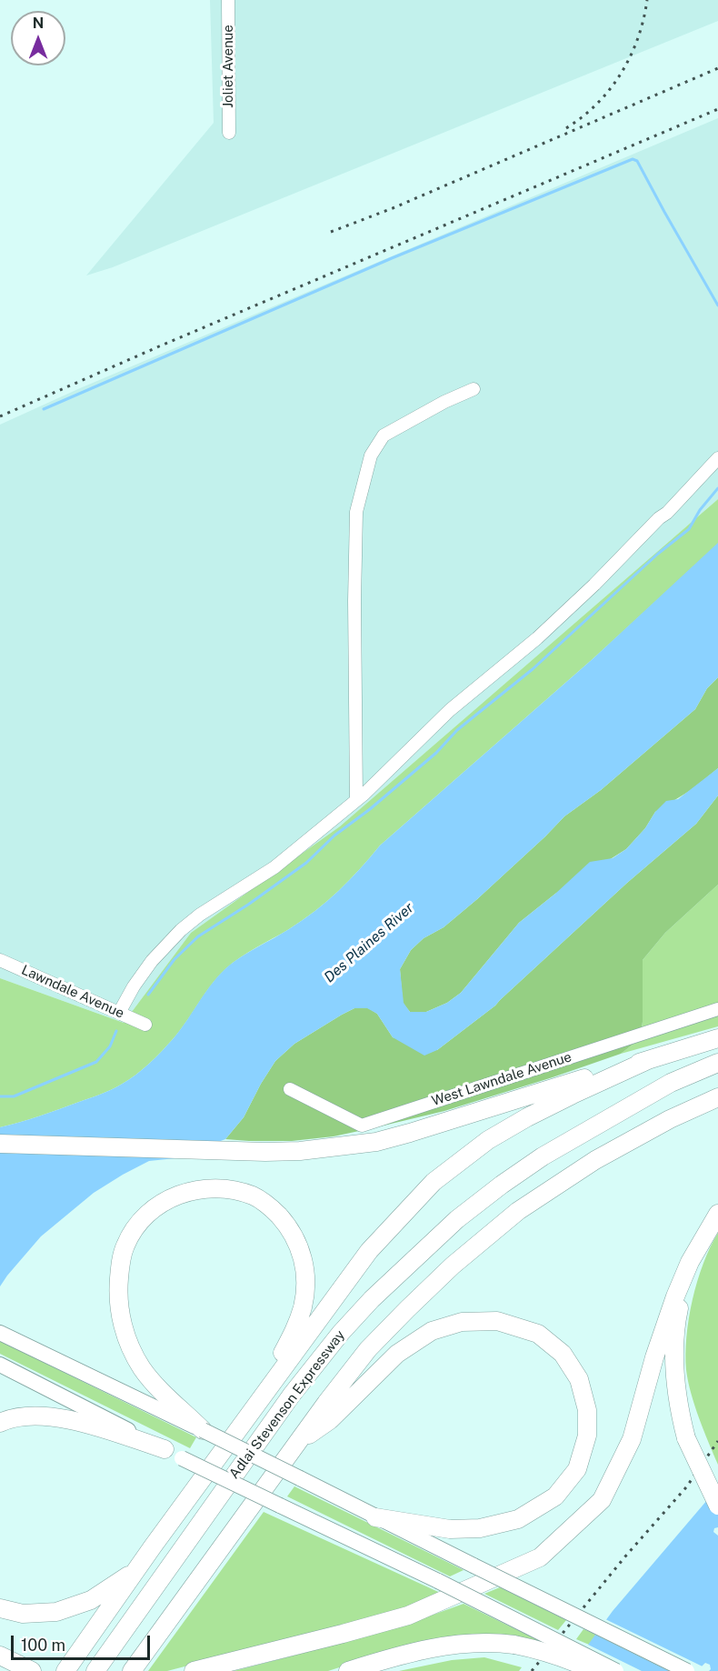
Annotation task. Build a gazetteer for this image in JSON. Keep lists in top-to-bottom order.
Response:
{
  "streets": {
    "highway": ["Adlai Stevenson Expressway"],
    "street": ["Joliet Avenue", "Lawndale Avenue", "West Lawndale Avenue"]
  },
  "water": ["Des Plaines River"],
  "scale_bar": "100 m",
  "north": "top"
}
